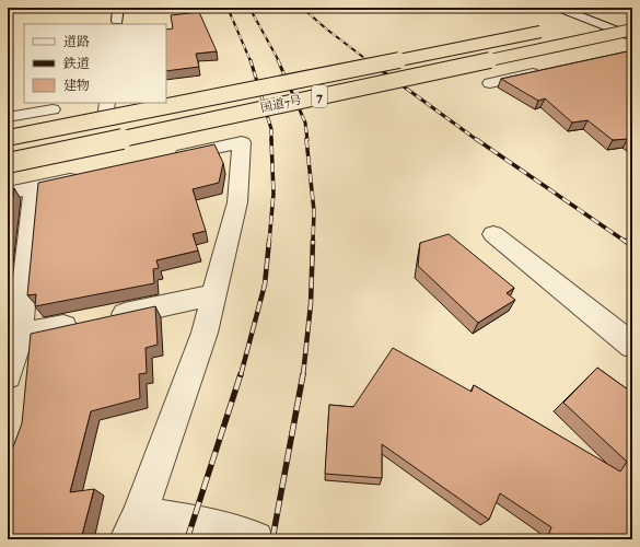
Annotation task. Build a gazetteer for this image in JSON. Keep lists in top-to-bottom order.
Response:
{
  "streets": {
    "highway": ["7", "国道7号"]
  },
  "legend": ["道路", "鉄道", "建物"]
}
